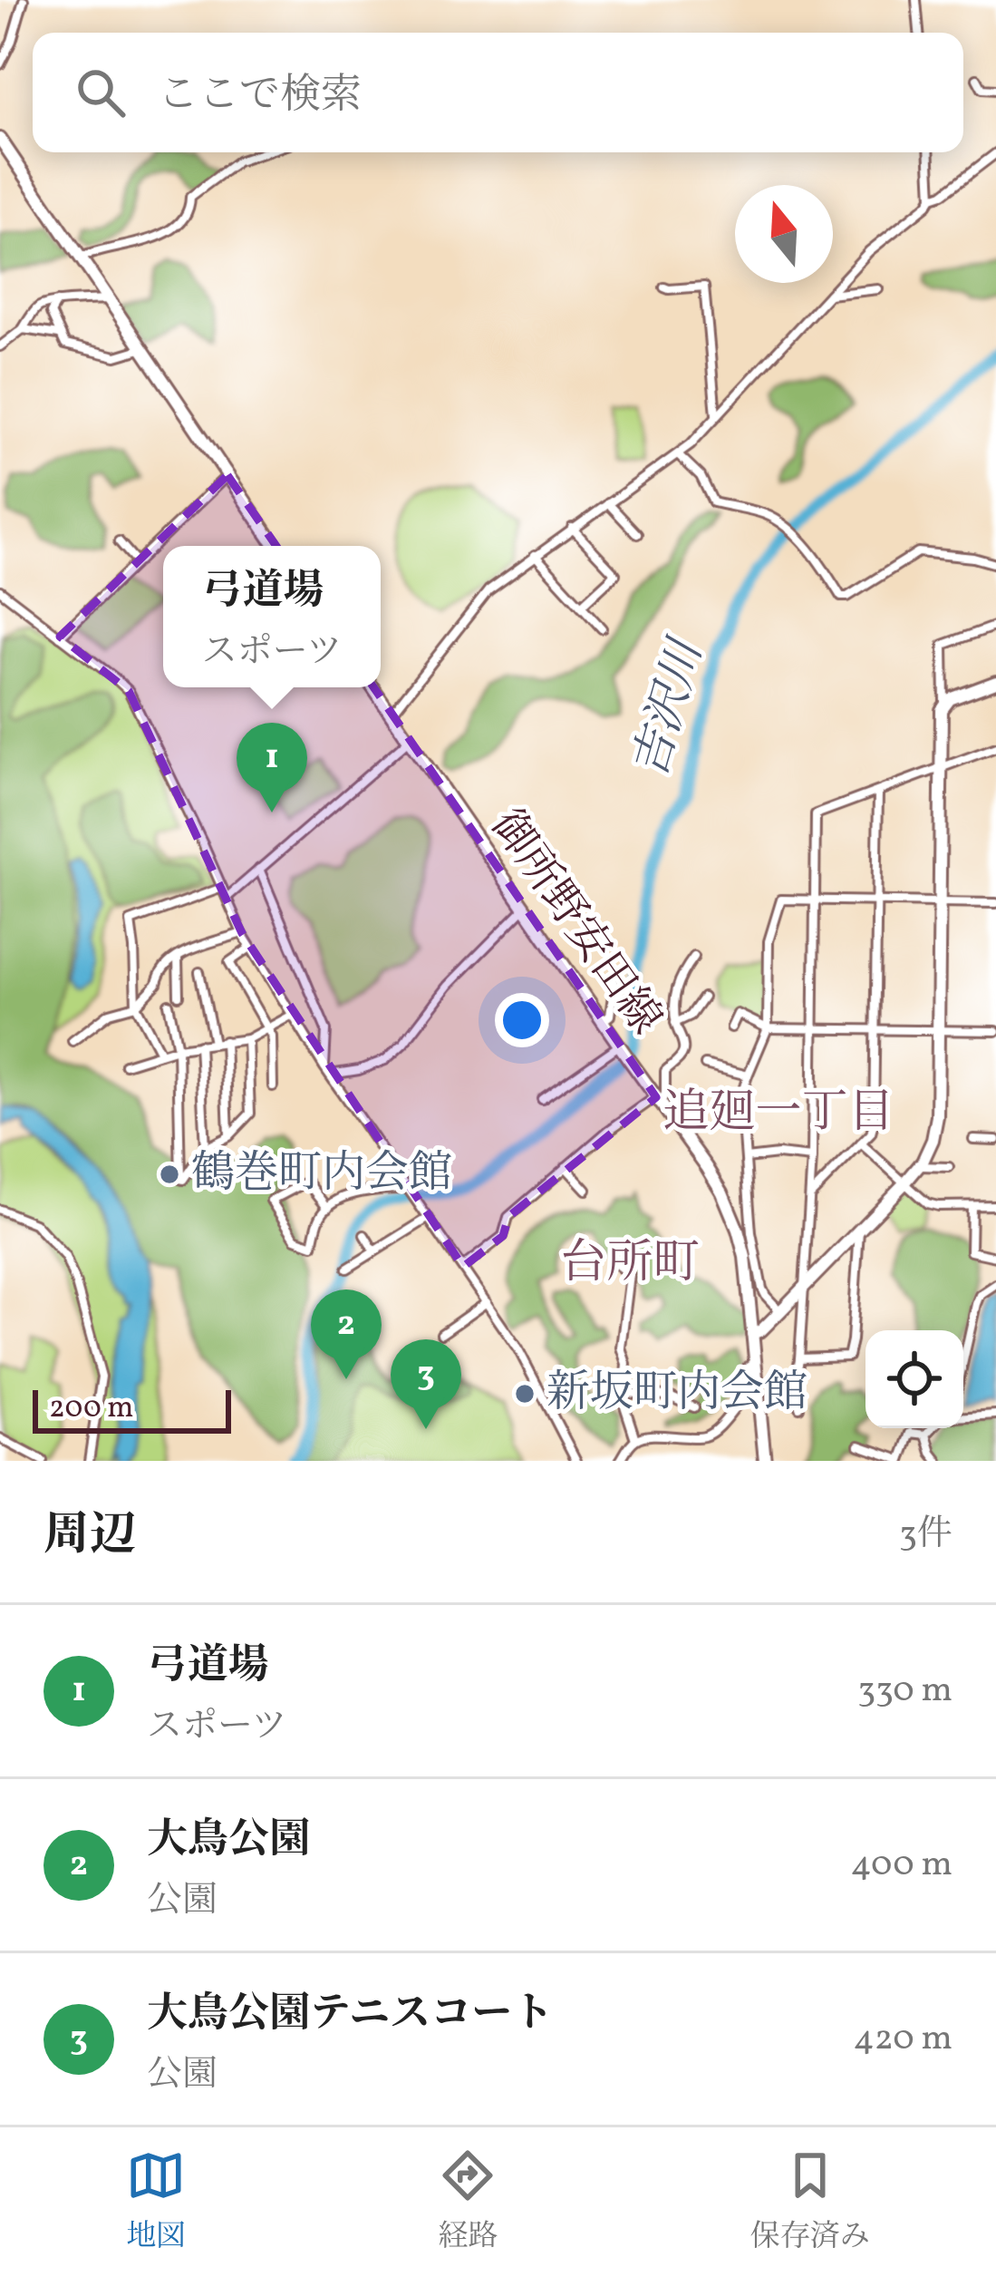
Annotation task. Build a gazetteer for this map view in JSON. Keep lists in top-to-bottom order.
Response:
{
  "streets": {
    "main road": ["御所野安田線"]
  },
  "districts": ["追廻一丁目", "台所町"],
  "water": ["吉沢川"],
  "places": ["鶴巻町内会館", "新坂町内会館"],
  "scale_bar": "200 m",
  "north": "top",
  "page": {
    "search": "ここで検索",
    "popup": ["弓道場", "スポーツ"],
    "pins": ["1", "2", "3"],
    "scale": "200 m",
    "heading": ["周辺", "3件"],
    "list": [
      {
        "mark": "1",
        "name": "弓道場",
        "note": "スポーツ",
        "value": "330 m"
      },
      {
        "mark": "2",
        "name": "大鳥公園",
        "note": "公園",
        "value": "400 m"
      },
      {
        "mark": "3",
        "name": "大鳥公園テニスコート",
        "note": "公園",
        "value": "420 m"
      }
    ],
    "nav": ["地図", "経路", "保存済み"]
  }
}
